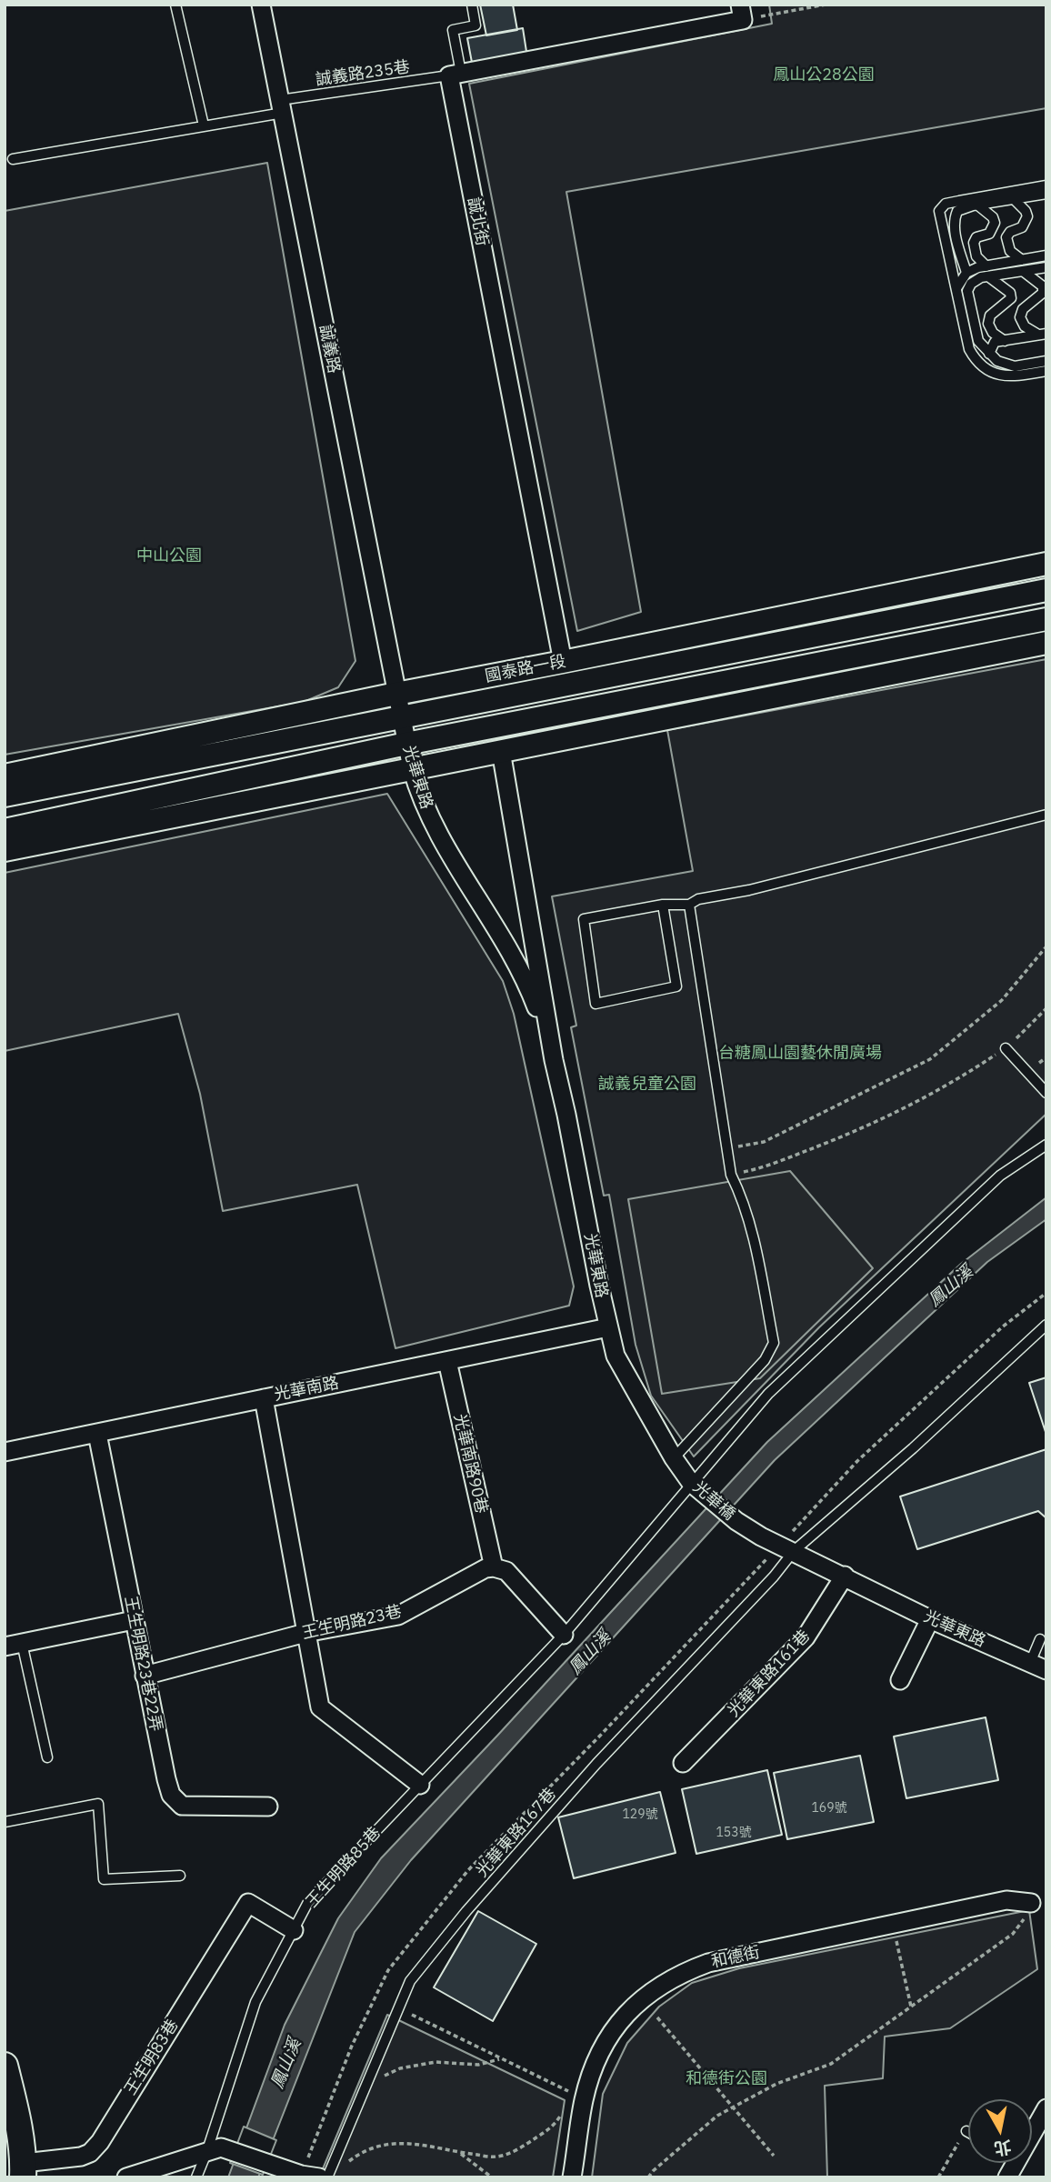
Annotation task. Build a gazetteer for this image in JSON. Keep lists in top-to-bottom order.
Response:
{
  "streets": {
    "street": [
      "誠北街",
      "誠義路",
      "國泰路一段",
      "光華東路",
      "光華南路",
      "光華南路90巷",
      "光華橋",
      "王生明路23巷",
      "王生明路23巷22弄",
      "光華東路161巷",
      "和德街",
      "王生明83巷"
    ],
    "lane": ["誠義路235巷", "光華東路167巷", "王生明路85巷"]
  },
  "crossings": [
    ["誠義路235巷", "誠北街"],
    ["誠義路235巷", "誠義路"],
    ["誠北街", "國泰路一段"],
    ["誠義路", "國泰路一段"],
    ["誠義路", "光華東路"],
    ["國泰路一段", "光華東路"],
    ["光華東路", "光華南路"],
    ["光華東路", "光華橋"],
    ["光華東路", "光華東路161巷"],
    ["光華東路", "光華東路167巷"],
    ["光華南路", "光華南路90巷"],
    ["光華南路", "王生明路23巷22弄"],
    ["光華南路90巷", "王生明路23巷"],
    ["光華橋", "王生明路85巷"],
    ["王生明路23巷", "王生明路23巷22弄"],
    ["王生明路85巷", "王生明83巷"]
  ],
  "water": ["鳳山溪"],
  "parks": [
    "鳳山公28公園",
    "中山公園",
    "台糖鳳山園藝休閒廣場",
    "誠義兒童公園",
    "和德街公園"
  ],
  "house_numbers": ["169號", "129號", "153號"],
  "north": "bottom"
}
